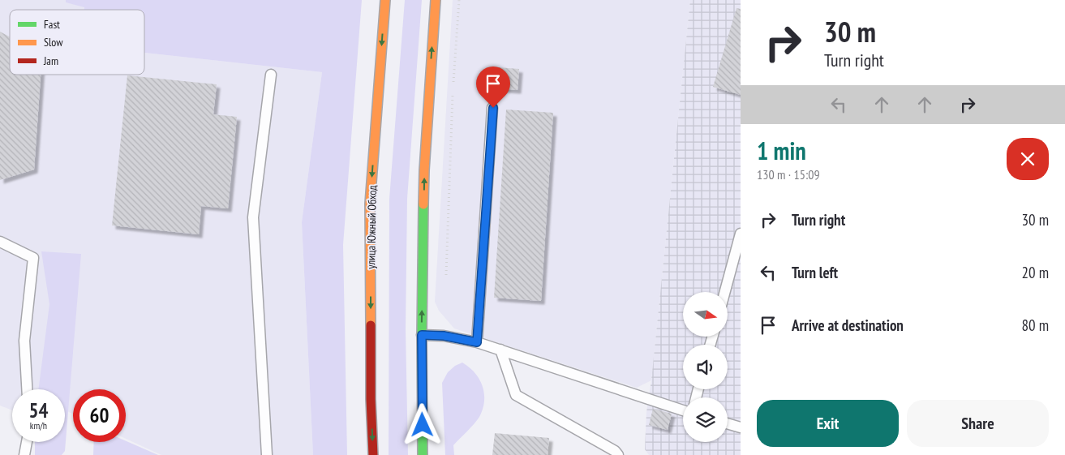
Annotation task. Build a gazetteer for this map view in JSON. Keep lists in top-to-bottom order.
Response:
{
  "streets": {
    "main road": ["улица Южный Обход"]
  },
  "legend": ["Fast", "Slow", "Jam"],
  "north": "right",
  "page": {
    "turn": ["30 m", "Turn right"],
    "heading": ["1 min", "130 m · 15:09"],
    "list": [
      {
        "name": "Turn right",
        "value": "30 m"
      },
      {
        "name": "Turn left",
        "value": "20 m"
      },
      {
        "name": "Arrive at destination",
        "value": "80 m"
      }
    ],
    "speed": "54 km/h",
    "limit": "60",
    "buttons": ["Exit", "Share"]
  }
}
